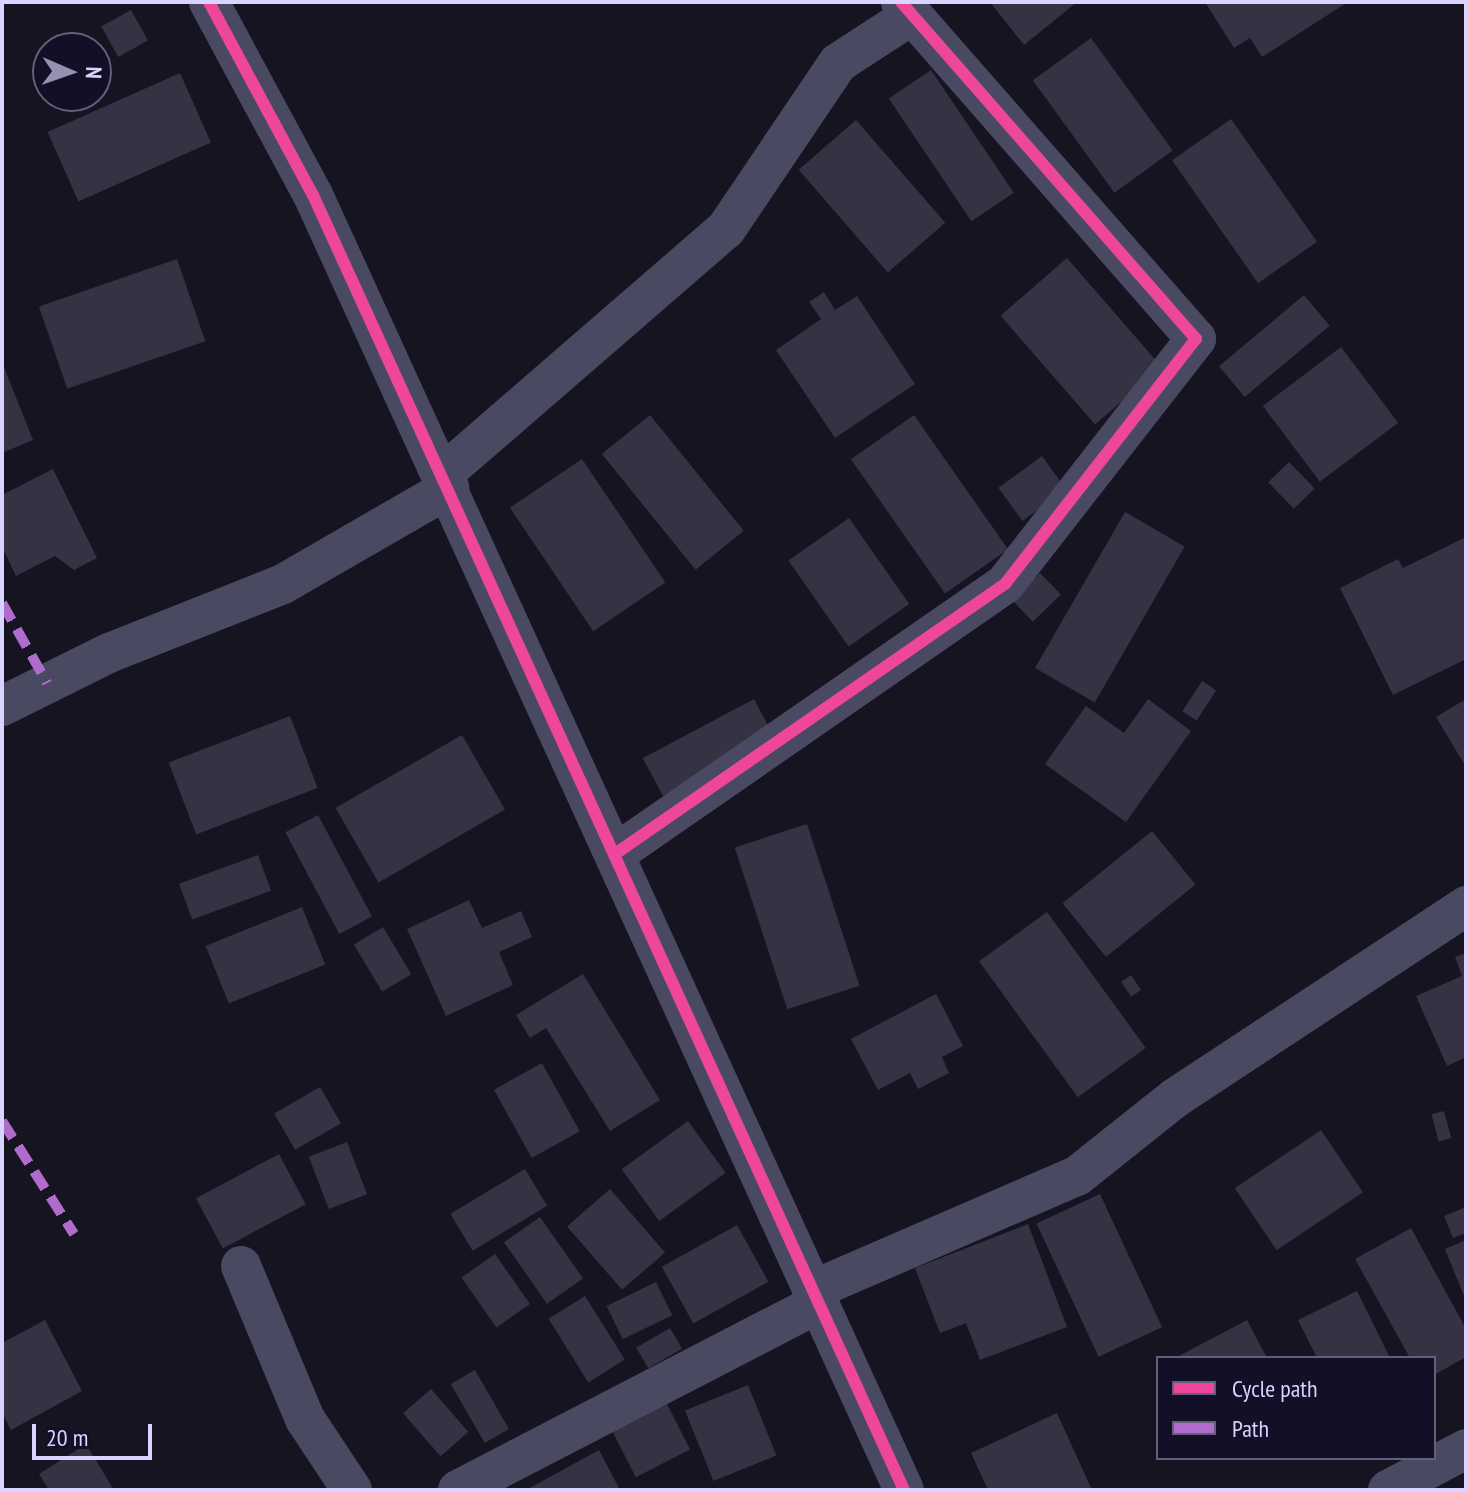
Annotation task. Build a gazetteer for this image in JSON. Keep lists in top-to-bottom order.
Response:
{
  "legend": ["Cycle path", "Path"],
  "scale_bar": "20 m",
  "north": "right"
}
